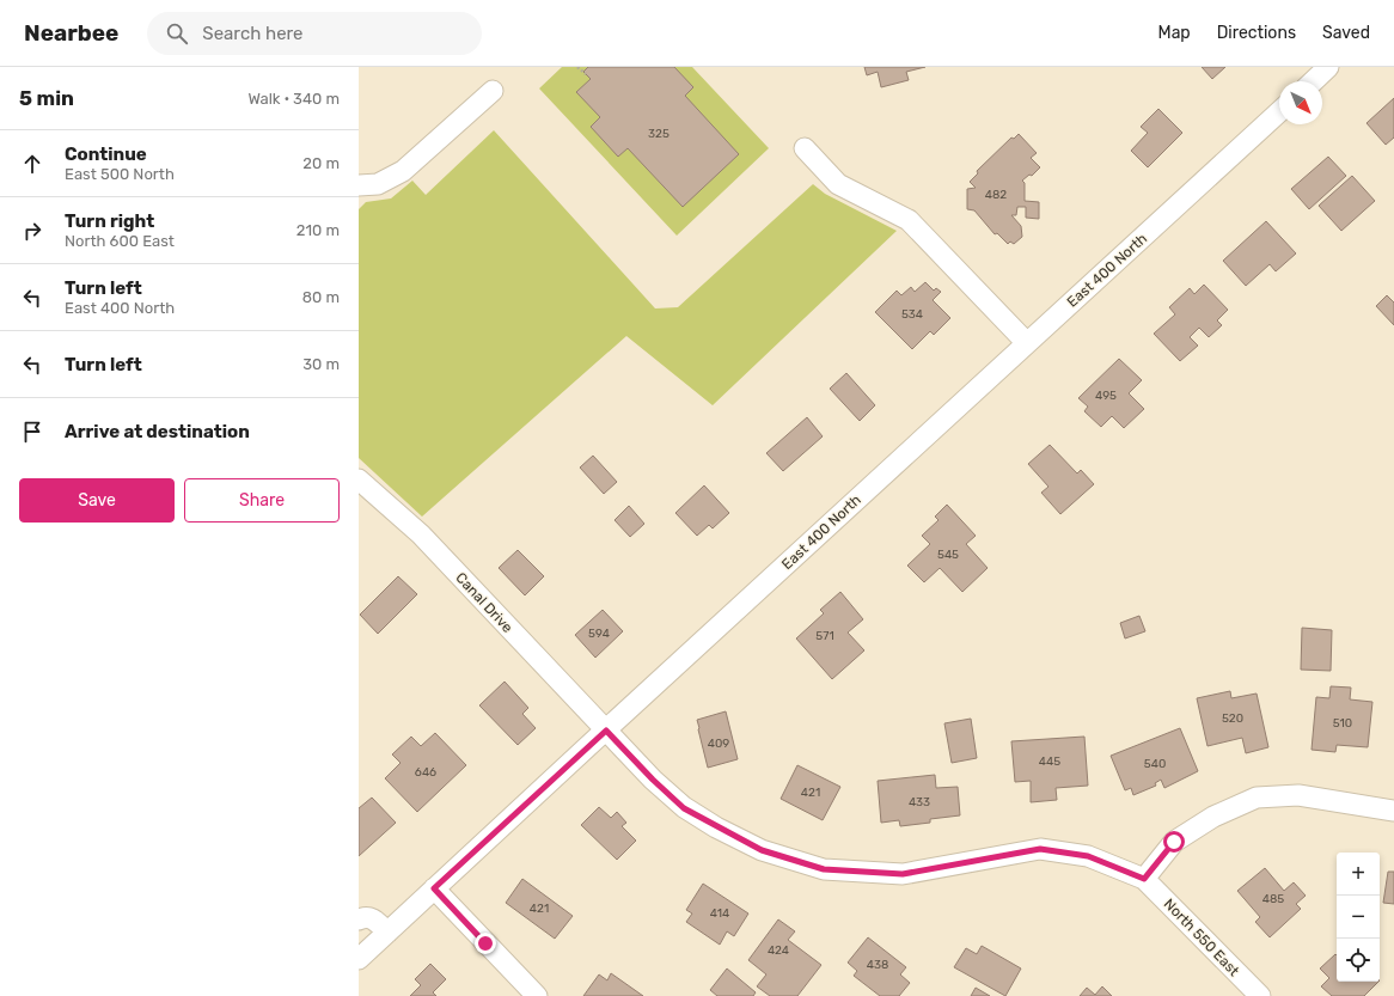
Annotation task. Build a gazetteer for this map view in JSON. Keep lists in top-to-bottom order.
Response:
{
  "streets": {
    "street": ["East 400 North", "Canal Drive", "North 550 East"]
  },
  "crossings": [
    ["East 400 North", "Canal Drive"],
    ["Canal Drive", "North 550 East"]
  ],
  "house_numbers": [
    "325",
    "482",
    "534",
    "495",
    "545",
    "594",
    "571",
    "520",
    "510",
    "409",
    "445",
    "540",
    "646",
    "421",
    "433",
    "485",
    "421",
    "414",
    "424",
    "438"
  ],
  "north": "bottom right",
  "page": {
    "header": "Nearbee",
    "search": "Search here",
    "nav": ["Map", "Directions", "Saved"],
    "heading": ["5 min", "Walk · 340 m"],
    "list": [
      ["Continue", "East 500 North", "20 m"],
      ["Turn right", "North 600 East", "210 m"],
      ["Turn left", "East 400 North", "80 m"],
      ["Turn left", "30 m"],
      "Arrive at destination"
    ],
    "buttons": ["Save", "Share"],
    "map_buttons": ["+", "−"]
  }
}
